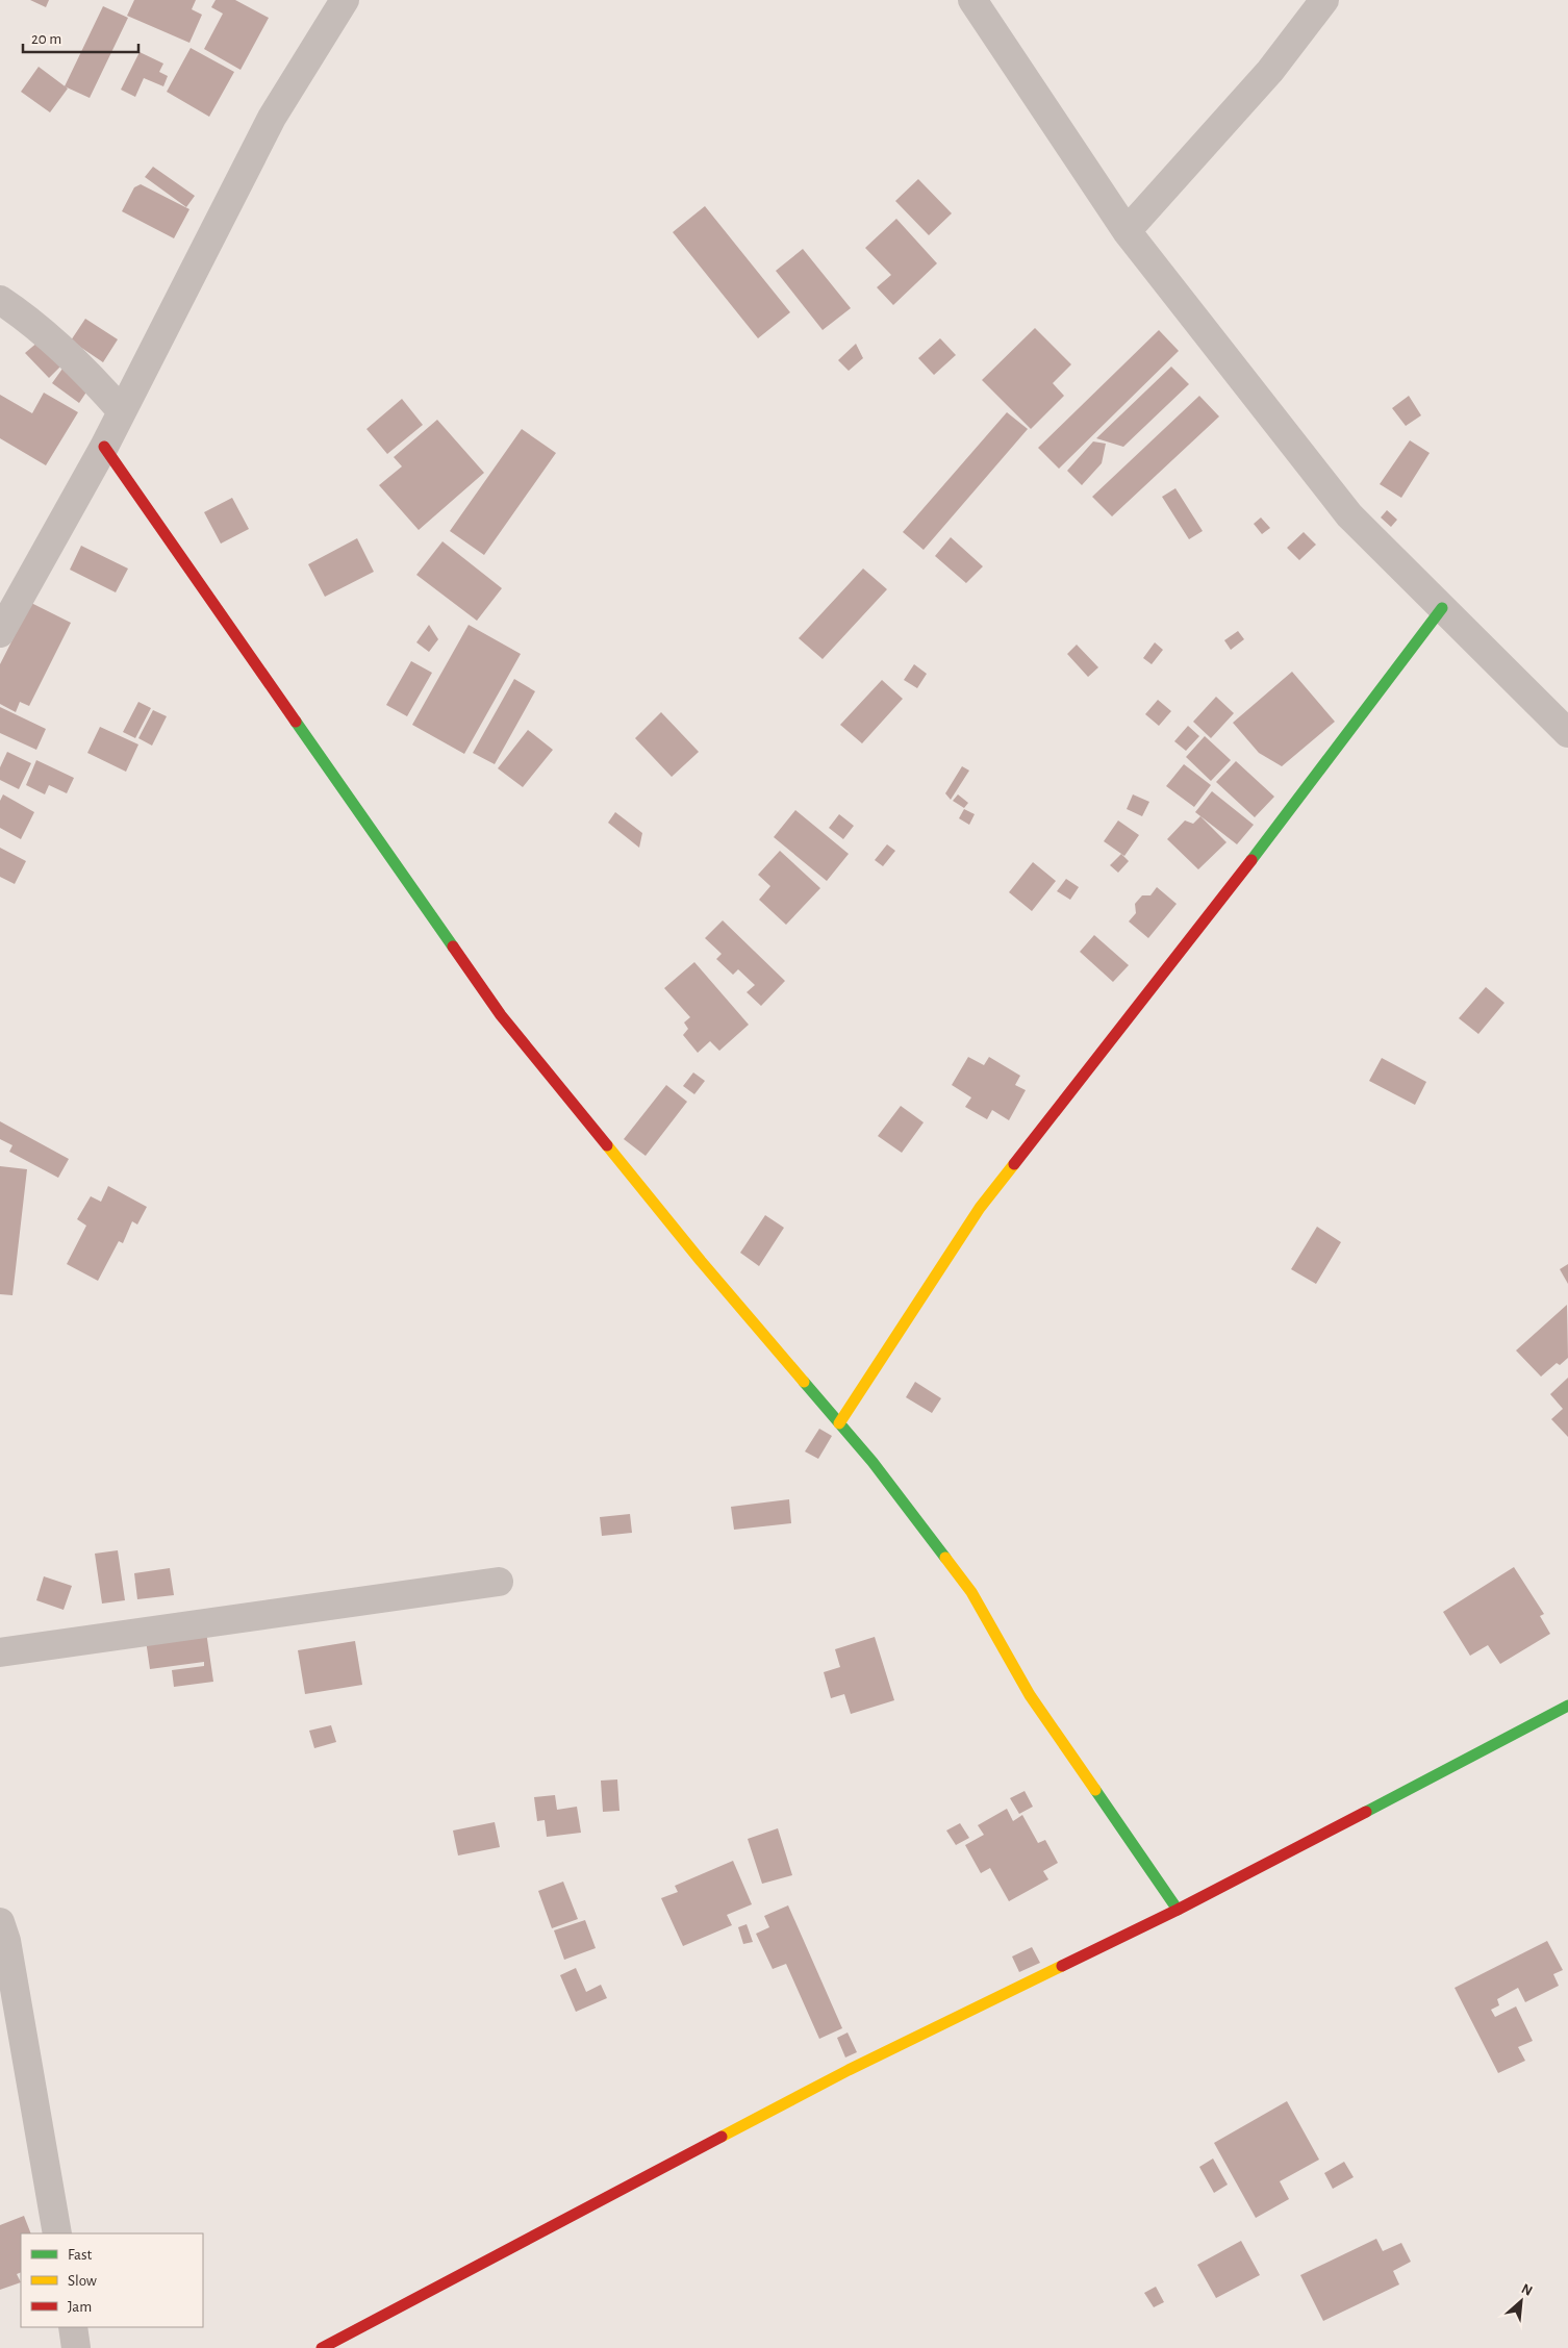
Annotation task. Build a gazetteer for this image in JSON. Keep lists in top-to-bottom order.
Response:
{
  "legend": ["Fast", "Slow", "Jam"],
  "scale_bar": "20 m",
  "north": "top right"
}
